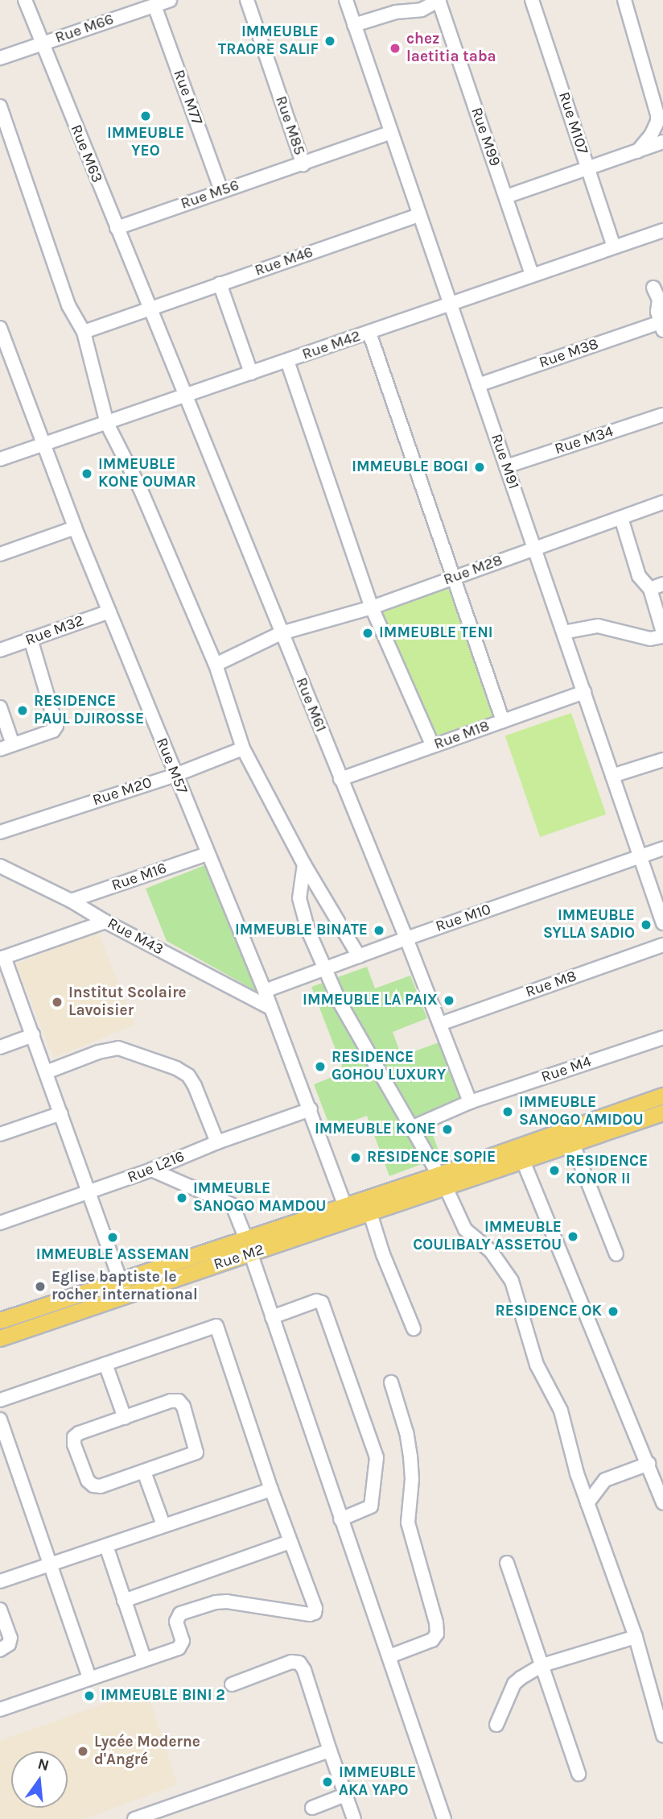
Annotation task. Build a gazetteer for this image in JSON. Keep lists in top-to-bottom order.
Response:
{
  "streets": {
    "main road": ["Rue M2"],
    "street": [
      "Rue M66",
      "Rue M77",
      "Rue M107",
      "Rue M85",
      "Rue M99",
      "Rue M63",
      "Rue M56",
      "Rue M46",
      "Rue M42",
      "Rue M38",
      "Rue M34",
      "Rue M91",
      "Rue M28",
      "Rue M32",
      "Rue M61",
      "Rue M18",
      "Rue M57",
      "Rue M20",
      "Rue M16",
      "Rue M10",
      "Rue M43",
      "Rue M8",
      "Rue M4",
      "Rue L216"
    ]
  },
  "crossings": [
    ["Rue M66", "Rue M77"],
    ["Rue M66", "Rue M63"],
    ["Rue M77", "Rue M56"],
    ["Rue M107", "Rue M42"],
    ["Rue M85", "Rue M56"],
    ["Rue M85", "Rue M91"],
    ["Rue M99", "Rue M42"],
    ["Rue M63", "Rue M56"],
    ["Rue M63", "Rue M46"],
    ["Rue M63", "Rue M61"],
    ["Rue M46", "Rue M91"],
    ["Rue M46", "Rue M61"],
    ["Rue M42", "Rue M91"],
    ["Rue M42", "Rue M61"],
    ["Rue M42", "Rue M57"],
    ["Rue M38", "Rue M91"],
    ["Rue M34", "Rue M91"],
    ["Rue M91", "Rue M28"],
    ["Rue M91", "Rue M18"],
    ["Rue M91", "Rue M10"],
    ["Rue M28", "Rue M61"],
    ["Rue M32", "Rue M57"],
    ["Rue M61", "Rue M18"],
    ["Rue M61", "Rue M10"],
    ["Rue M61", "Rue M8"],
    ["Rue M61", "Rue M4"],
    ["Rue M57", "Rue M20"],
    ["Rue M57", "Rue M16"],
    ["Rue M57", "Rue M10"],
    ["Rue M57", "Rue M43"],
    ["Rue M57", "Rue L216"],
    ["Rue M57", "Rue M2"],
    ["Rue M16", "Rue M43"]
  ],
  "places": [
    "IMMEUBLE TRAORE SALIF",
    "chez laetitia taba",
    "IMMEUBLE YEO",
    "IMMEUBLE BOGI",
    "IMMEUBLE KONE OUMAR",
    "IMMEUBLE TENI",
    "RESIDENCE PAUL DJIROSSE",
    "IMMEUBLE SYLLA SADIO",
    "IMMEUBLE BINATE",
    "IMMEUBLE LA PAIX",
    "Institut Scolaire Lavoisier",
    "RESIDENCE GOHOU LUXURY",
    "IMMEUBLE SANOGO AMIDOU",
    "IMMEUBLE KONE",
    "RESIDENCE SOPIE",
    "RESIDENCE KONOR II",
    "IMMEUBLE SANOGO MAMDOU",
    "IMMEUBLE COULIBALY ASSETOU",
    "IMMEUBLE ASSEMAN",
    "Eglise baptiste le rocher international",
    "RESIDENCE OK",
    "IMMEUBLE BINI 2",
    "Lycée Moderne d'Angré",
    "IMMEUBLE AKA YAPO"
  ],
  "north": "top"
}
